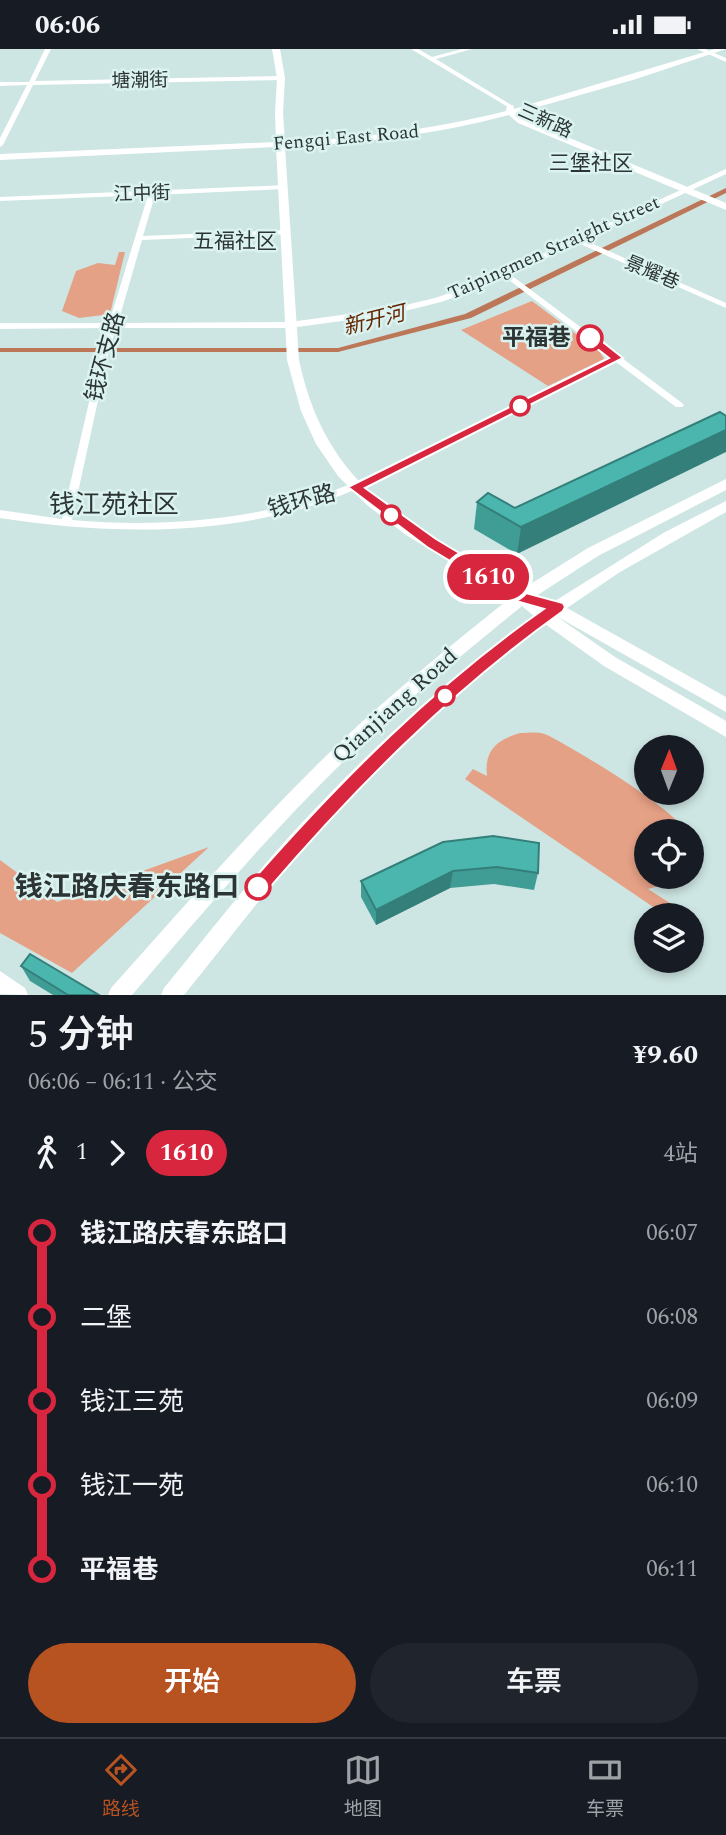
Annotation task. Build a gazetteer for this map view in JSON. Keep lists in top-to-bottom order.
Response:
{
  "streets": {
    "main road": ["三新路", "Fengqi East Road", "Qianjiang Road"],
    "street": [
      "塘潮街",
      "江中街",
      "Taipingmen Straight Street",
      "景耀巷",
      "钱环支路",
      "钱环路"
    ]
  },
  "crossings": [
    ["三新路", "Fengqi East Road"],
    ["三新路", "Taipingmen Straight Street"],
    ["江中街", "钱环支路"],
    ["Taipingmen Straight Street", "景耀巷"],
    ["Taipingmen Straight Street", "钱环支路"],
    ["钱环支路", "钱环路"]
  ],
  "districts": ["三堡社区", "五福社区", "钱江苑社区"],
  "water": ["新开河"],
  "places": ["平福巷", "钱江路庆春东路口"],
  "lines": ["bus line 1610"],
  "north": "top",
  "page": {
    "status": "06:06",
    "on_map": "1610",
    "heading": ["5 分钟", "06:06 – 06:11 · 公交", "¥9.60"],
    "legs": ["1", "1610", "4站"],
    "list": [
      {
        "name": "钱江路庆春东路口",
        "value": "06:07"
      },
      {
        "name": "二堡",
        "value": "06:08"
      },
      {
        "name": "钱江三苑",
        "value": "06:09"
      },
      {
        "name": "钱江一苑",
        "value": "06:10"
      },
      {
        "name": "平福巷",
        "value": "06:11"
      }
    ],
    "buttons": ["开始", "车票"],
    "tabs": ["路线", "地图", "车票"]
  }
}
